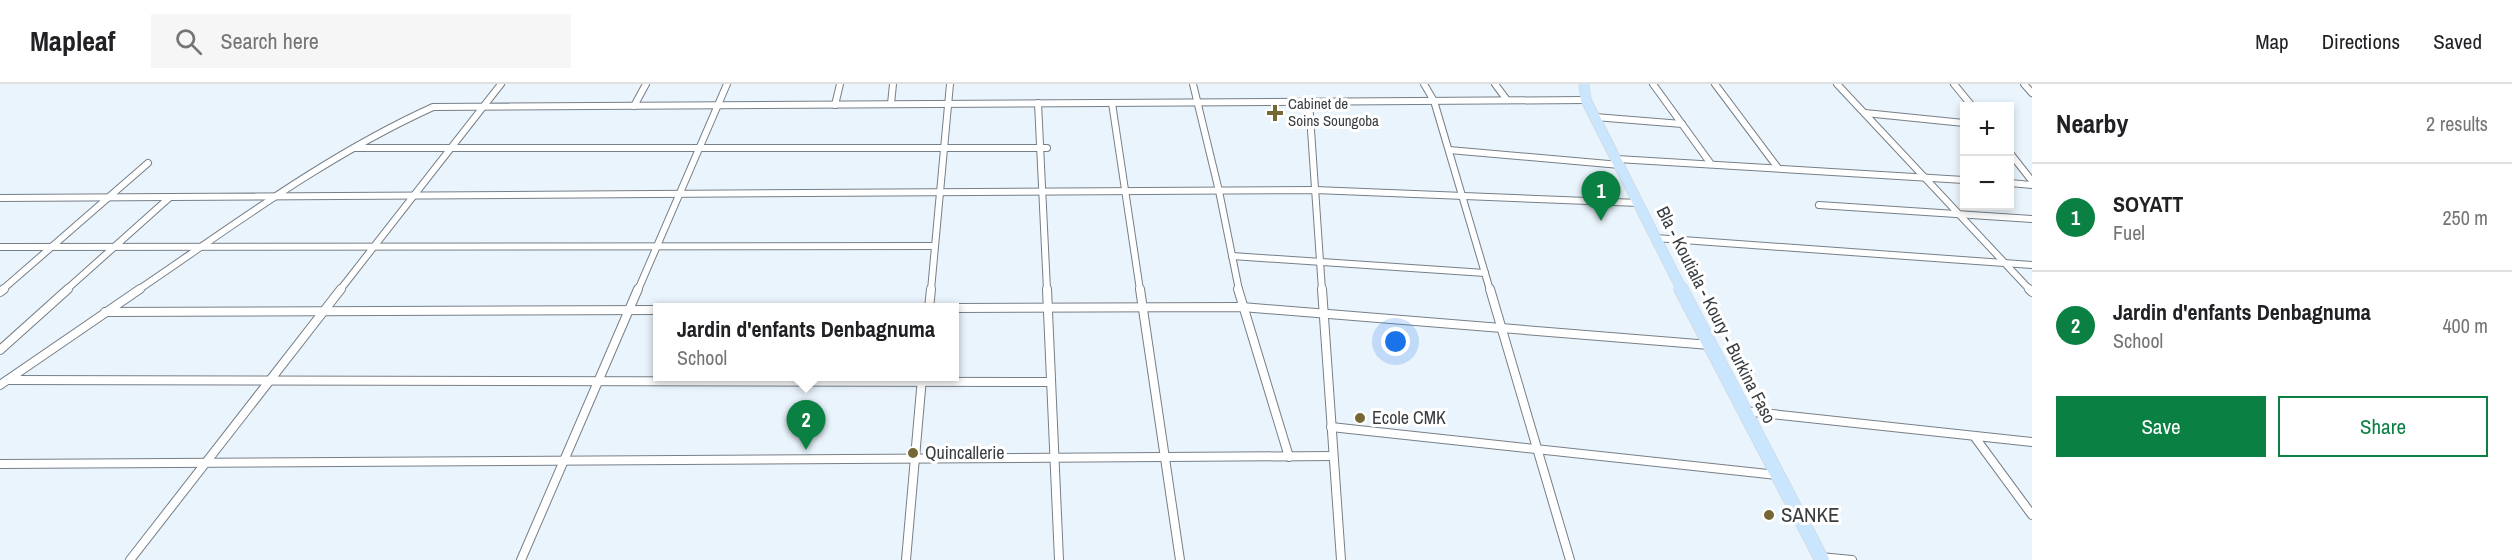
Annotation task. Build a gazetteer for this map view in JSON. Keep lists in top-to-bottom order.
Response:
{
  "streets": {
    "main road": ["Bla - Koutiala - Koury - Burkina Faso"]
  },
  "places": {
    "health": ["Cabinet de Soins Soungoba"],
    "other": ["Ecole CMK", "Quincallerie", "SANKE"]
  },
  "page": {
    "header": "Mapleaf",
    "search": "Search here",
    "nav": ["Map", "Directions", "Saved"],
    "heading": ["Nearby", "2 results"],
    "map_buttons": ["+", "−"],
    "list": [
      {
        "mark": "1",
        "name": "SOYATT",
        "note": "Fuel",
        "value": "250 m"
      },
      {
        "mark": "2",
        "name": "Jardin d'enfants Denbagnuma",
        "note": "School",
        "value": "400 m"
      }
    ],
    "pins": ["1", "2"],
    "popup": ["Jardin d'enfants Denbagnuma", "School"],
    "buttons": ["Save", "Share"]
  }
}
